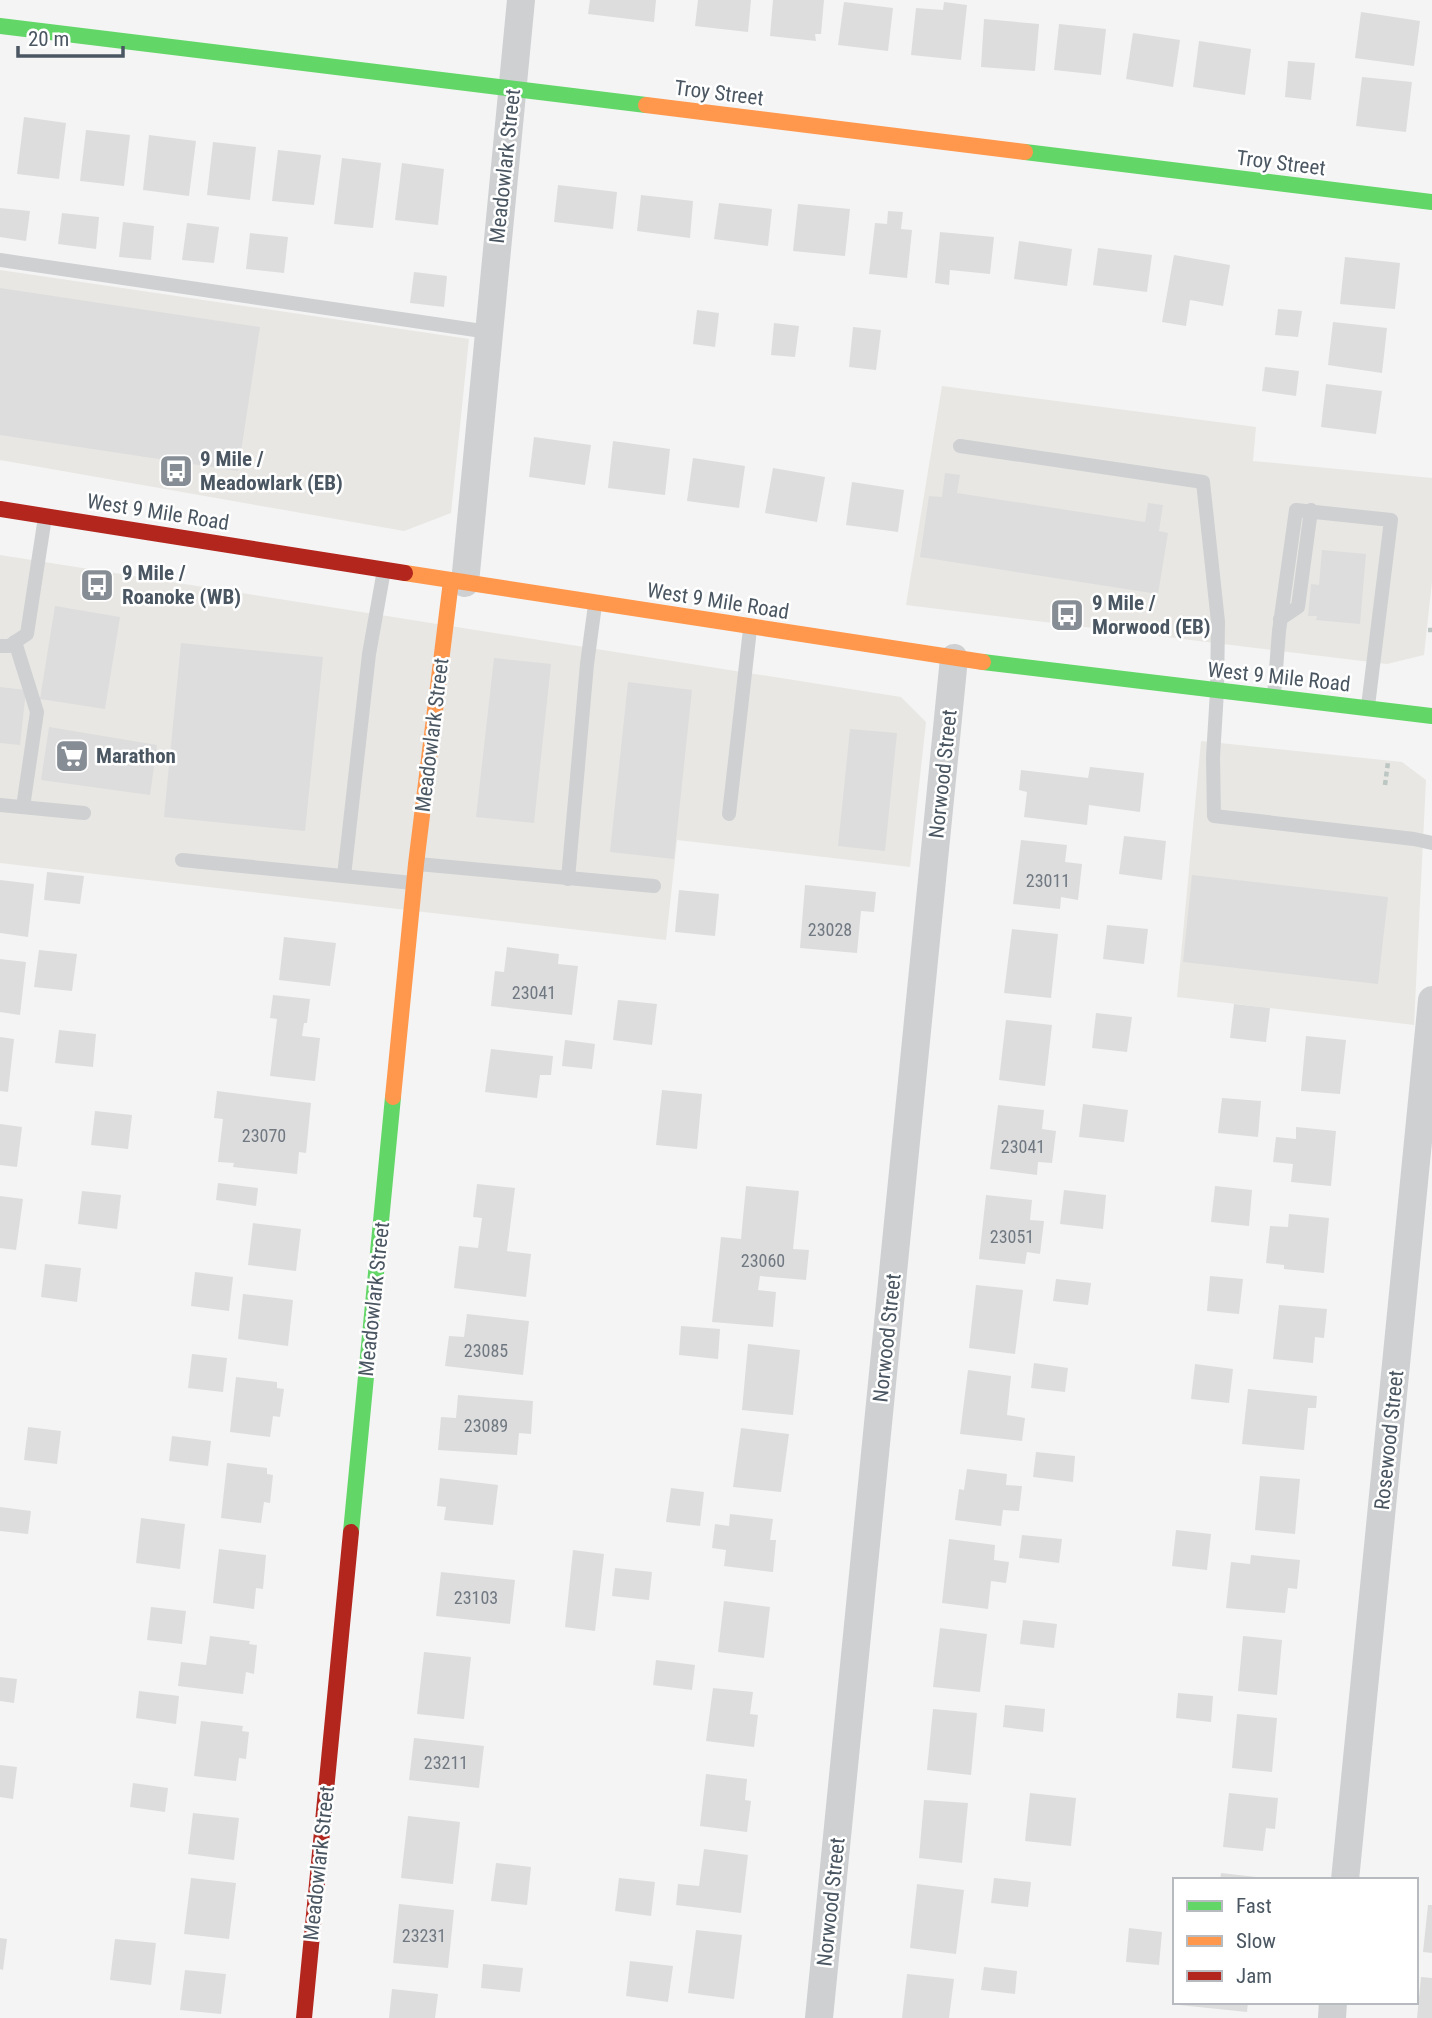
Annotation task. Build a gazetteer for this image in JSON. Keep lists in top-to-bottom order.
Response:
{
  "streets": {
    "street": [
      "Troy Street",
      "Meadowlark Street",
      "West 9 Mile Road",
      "Norwood Street",
      "Rosewood Street"
    ]
  },
  "crossings": [
    ["Troy Street", "Meadowlark Street"],
    ["Meadowlark Street", "West 9 Mile Road"],
    ["West 9 Mile Road", "Norwood Street"]
  ],
  "places": {
    "bus stop": ["9 Mile / Meadowlark (EB)", "9 Mile / Roanoke (WB)", "9 Mile / Morwood (EB)"],
    "supermarket": ["Marathon"]
  },
  "house_numbers": [
    "23011",
    "23028",
    "23041",
    "23070",
    "23041",
    "23051",
    "23060",
    "23085",
    "23089",
    "23103",
    "23211",
    "23231"
  ],
  "legend": ["Fast", "Slow", "Jam"],
  "scale_bar": "20 m"
}
